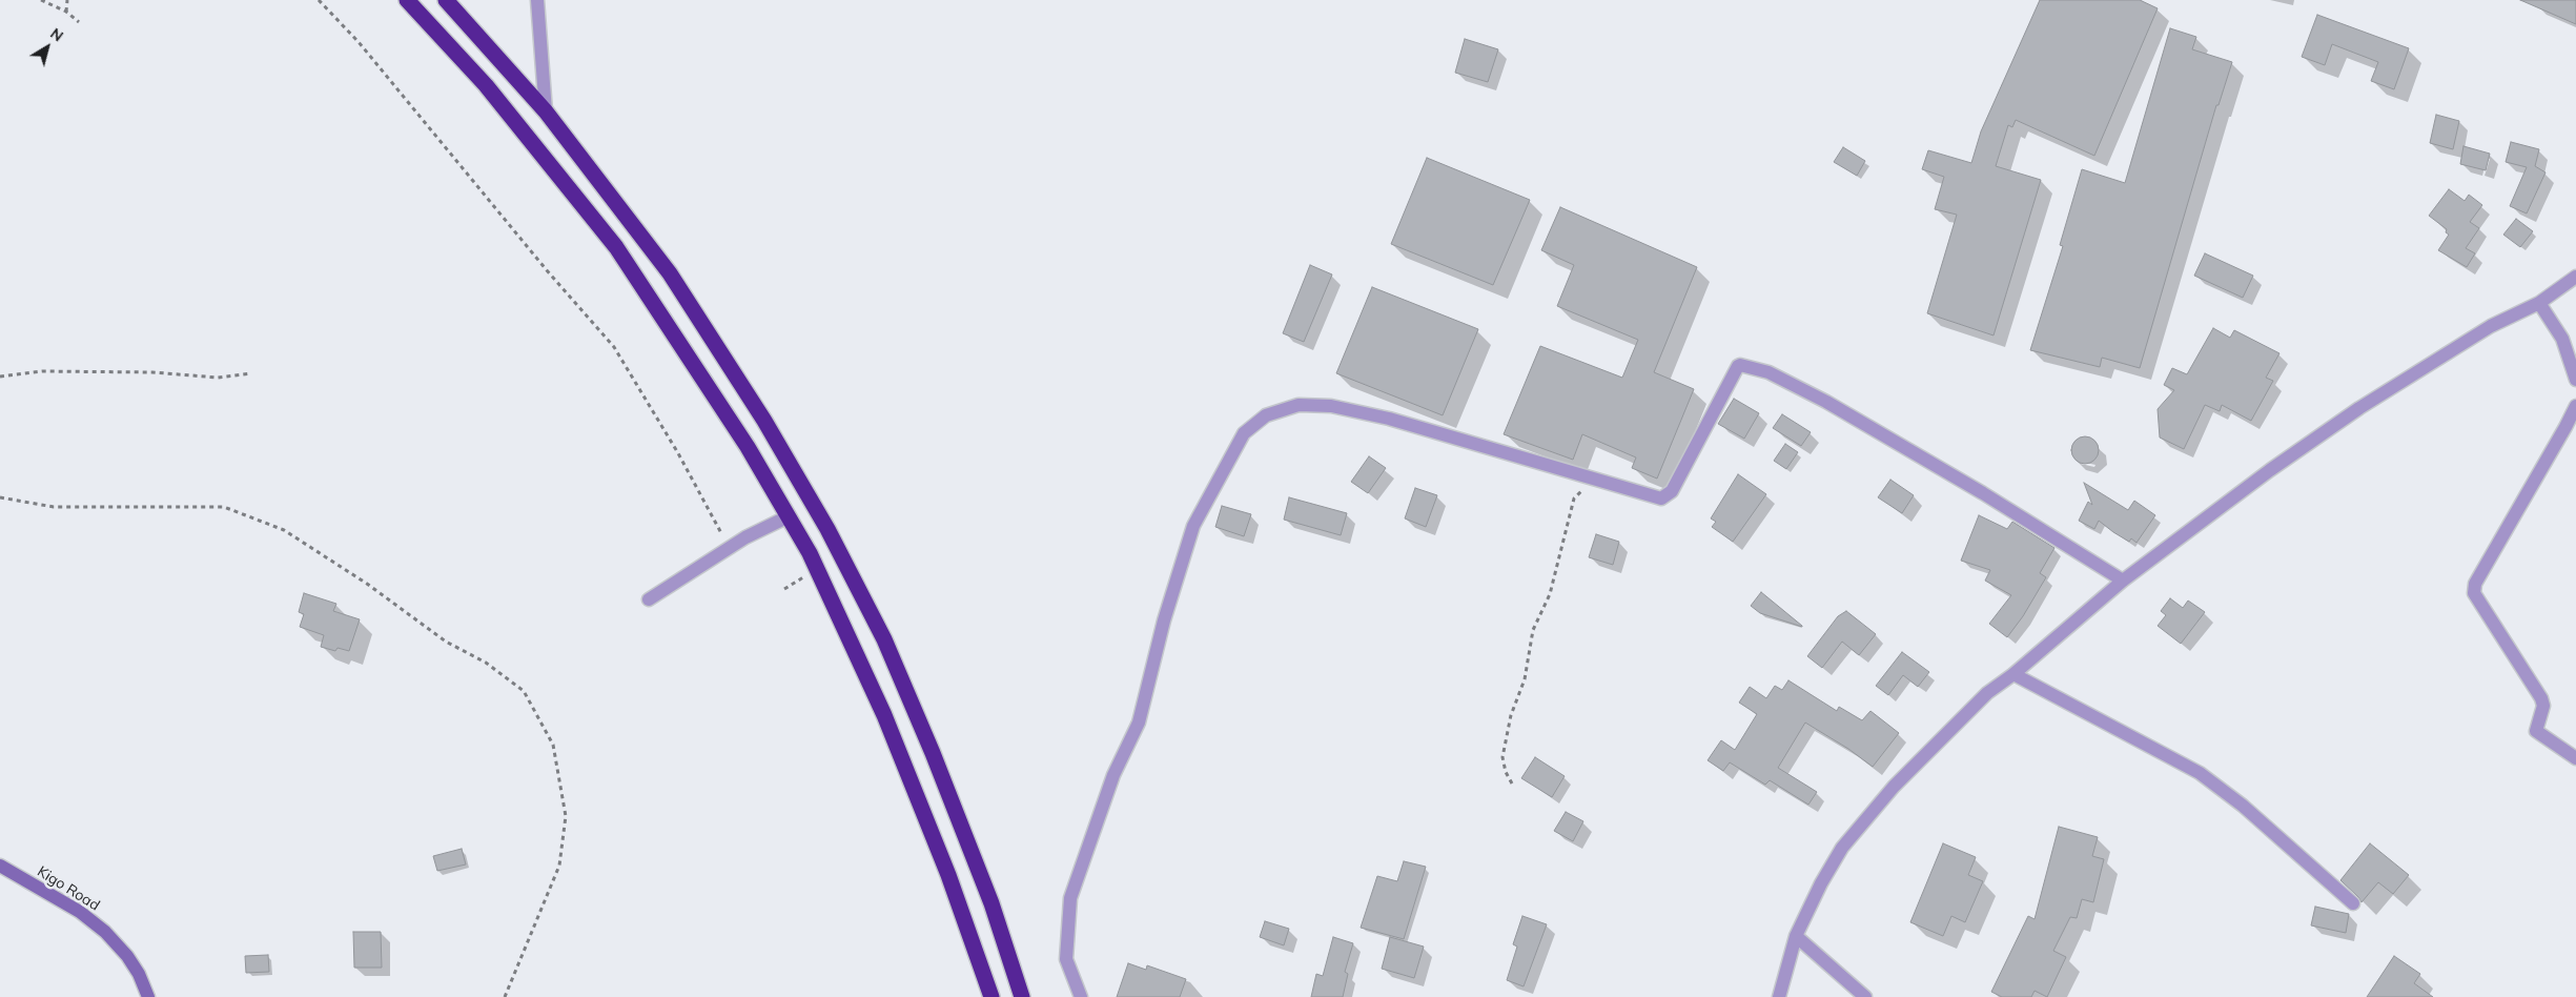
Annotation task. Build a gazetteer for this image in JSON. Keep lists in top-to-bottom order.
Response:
{
  "streets": {
    "street": ["Kigo Road"]
  },
  "north": "top right"
}
